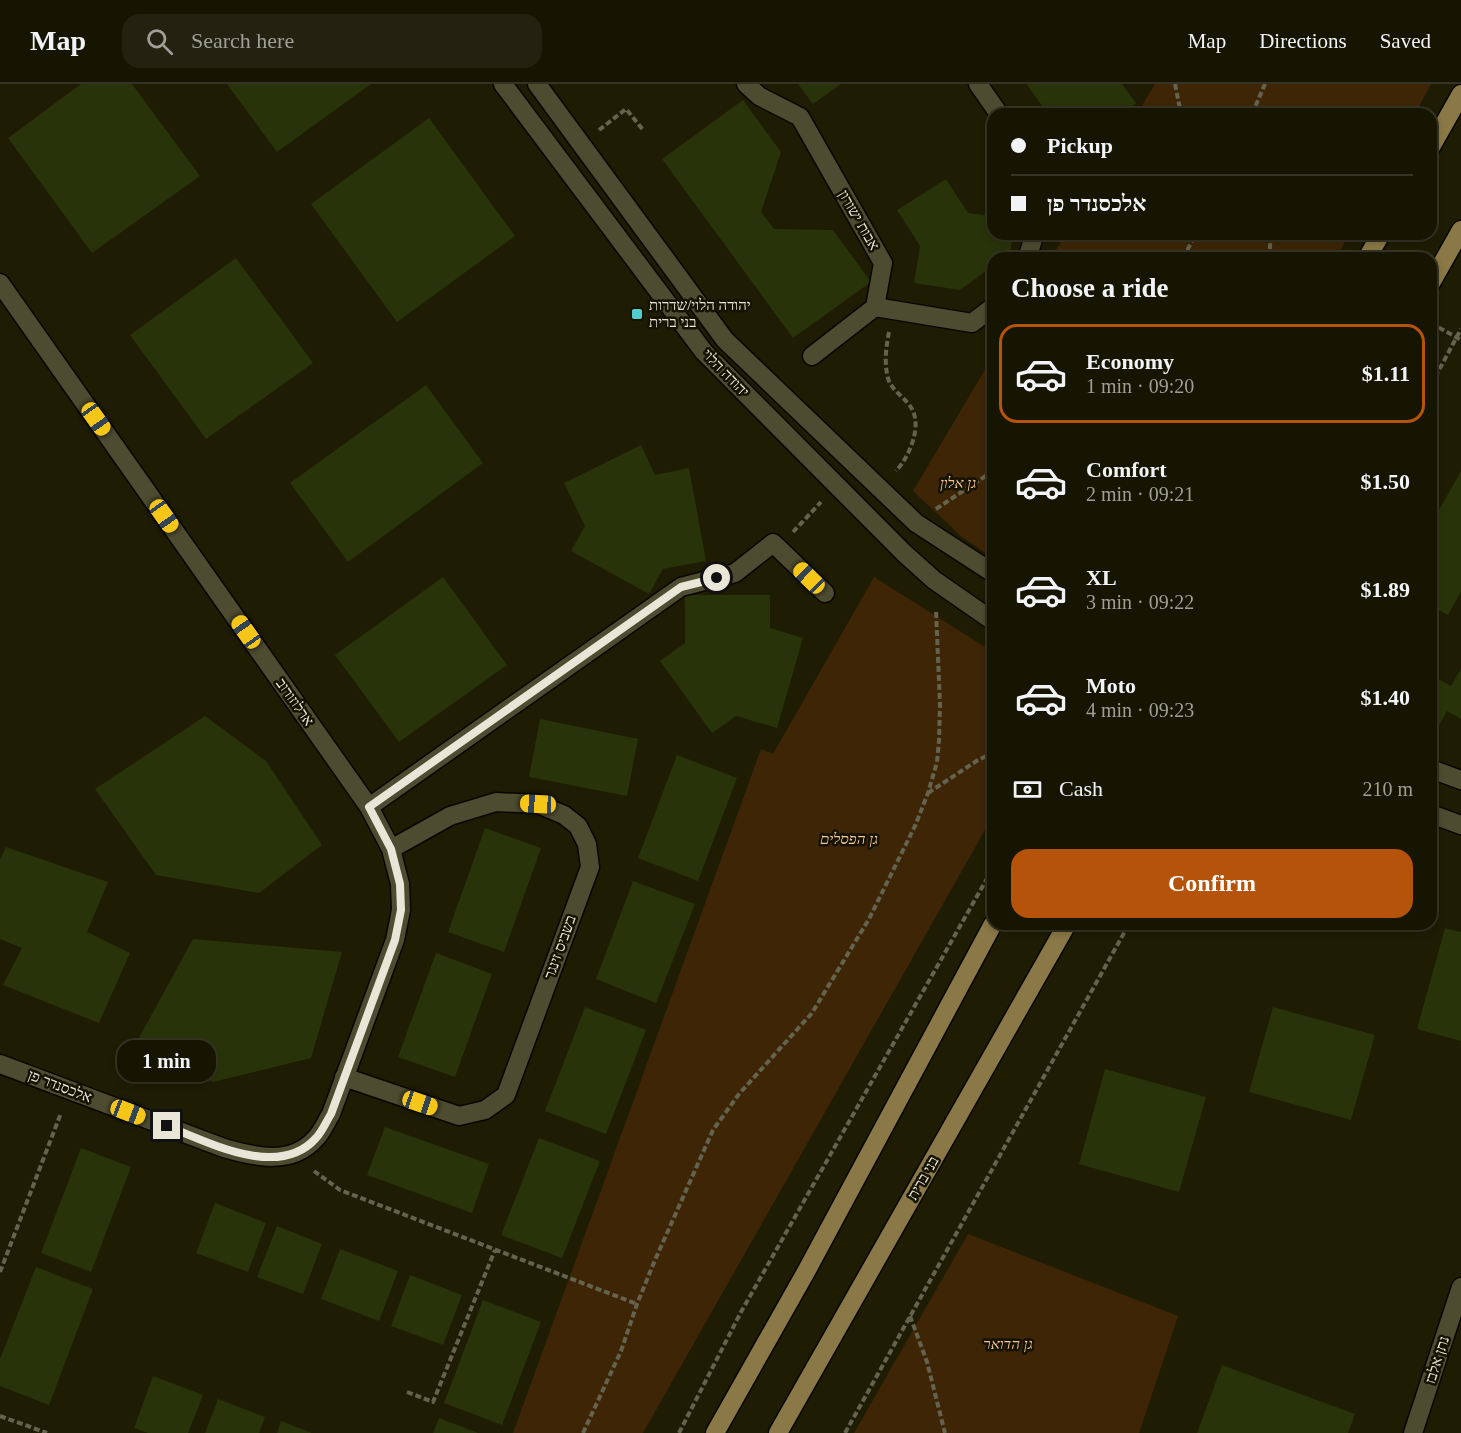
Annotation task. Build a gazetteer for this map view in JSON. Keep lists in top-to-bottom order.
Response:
{
  "streets": {
    "main road": ["בני ברית"],
    "street": [
      "אבות ישורון",
      "יהודה הלוי",
      "ארלוזורוב",
      "בשביס זינגר",
      "אלכסנדר פן",
      "נתן אלבז"
    ]
  },
  "crossings": [
    ["ארלוזורוב", "בשביס זינגר"],
    ["ארלוזורוב", "אלכסנדר פן"]
  ],
  "parks": ["גן אלון", "גן הפסלים", "גן הדואר"],
  "places": {
    "transit": ["יהודה הלוי/שדרות בני ברית"]
  },
  "page": {
    "header": "Map",
    "search": "Search here",
    "nav": ["Map", "Directions", "Saved"],
    "banner": ["Pickup", "אלכסנדר פן"],
    "heading": "Choose a ride",
    "list": [
      {
        "name": "Economy",
        "note": "1 min · 09:20",
        "value": "$1.11"
      },
      {
        "name": "Comfort",
        "note": "2 min · 09:21",
        "value": "$1.50"
      },
      {
        "name": "XL",
        "note": "3 min · 09:22",
        "value": "$1.89"
      },
      {
        "name": "Moto",
        "note": "4 min · 09:23",
        "value": "$1.40"
      }
    ],
    "pay": ["Cash", "210 m"],
    "buttons": "Confirm",
    "bubble": "1 min"
  }
}
